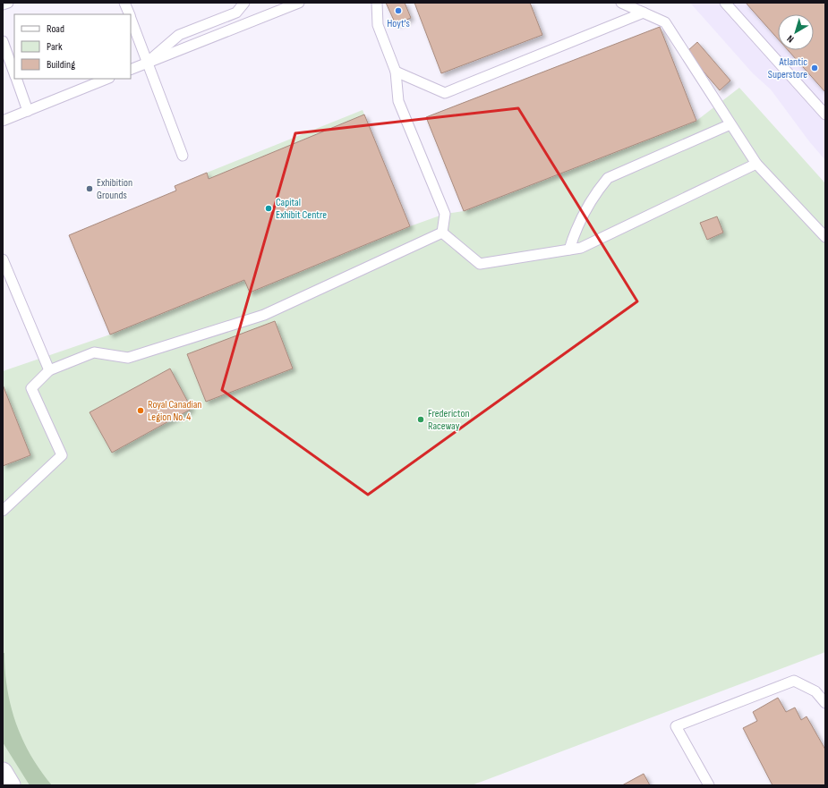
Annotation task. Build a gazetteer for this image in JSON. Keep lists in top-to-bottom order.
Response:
{
  "places": [
    "Hoyt's",
    "Atlantic Superstore",
    "Exhibition Grounds",
    "Capital Exhibit Centre",
    "Royal Canadian Legion No. 4",
    "Fredericton Raceway"
  ],
  "legend": ["Road", "Park", "Building"],
  "north": "bottom left"
}
